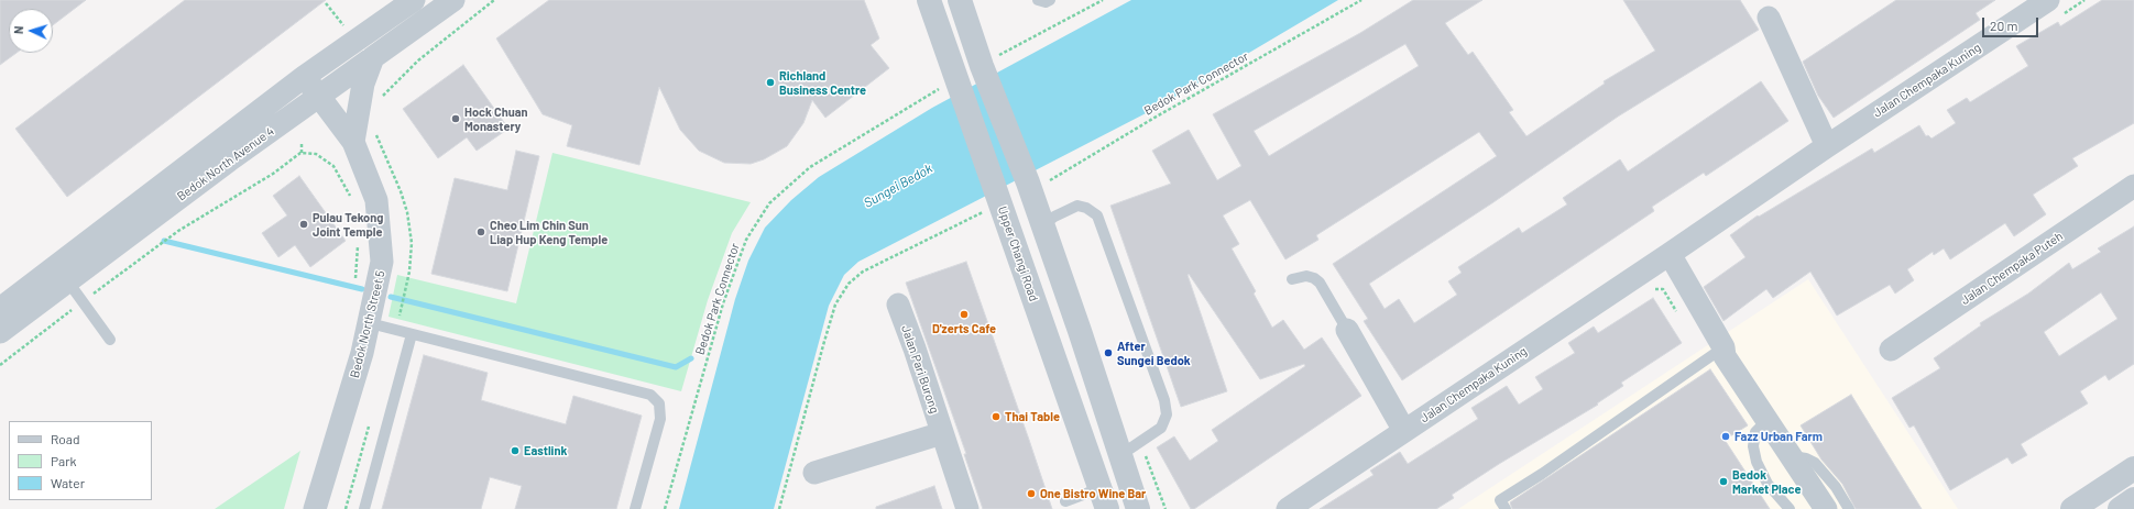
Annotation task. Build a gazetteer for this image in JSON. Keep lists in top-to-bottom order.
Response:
{
  "streets": {
    "street": [
      "Jalan Chempaka Kuning",
      "Bedok North Avenue 4",
      "Upper Changi Road",
      "Jalan Chempaka Puteh",
      "Bedok North Street 5",
      "Jalan Pari Burong"
    ],
    "path": ["Bedok Park Connector"]
  },
  "crossings": [
    ["Bedok Park Connector", "Upper Changi Road"],
    ["Bedok North Avenue 4", "Bedok North Street 5"]
  ],
  "water": ["Sungei Bedok"],
  "places": [
    "Richland Business Centre",
    "Hock Chuan Monastery",
    "Pulau Tekong Joint Temple",
    "Cheo Lim Chin Sun Liap Hup Keng Temple",
    "D'zerts Cafe",
    "After Sungei Bedok",
    "Thai Table",
    "Fazz Urban Farm",
    "Eastlink",
    "Bedok Market Place",
    "One Bistro Wine Bar"
  ],
  "legend": ["Road", "Park", "Water"],
  "scale_bar": "20 m",
  "north": "left"
}
